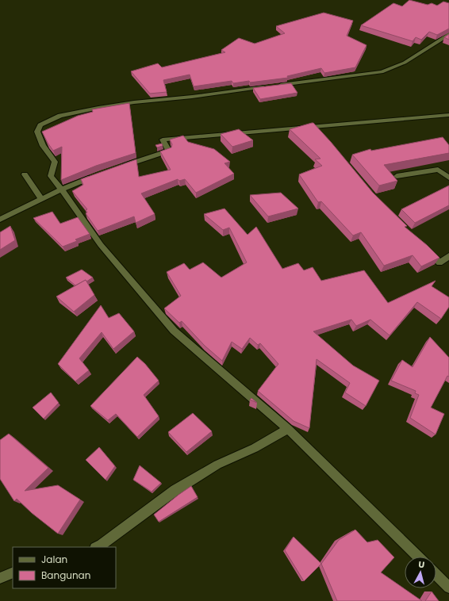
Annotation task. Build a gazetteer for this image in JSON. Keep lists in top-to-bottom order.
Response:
{
  "legend": ["Jalan", "Bangunan"],
  "north": "top"
}
